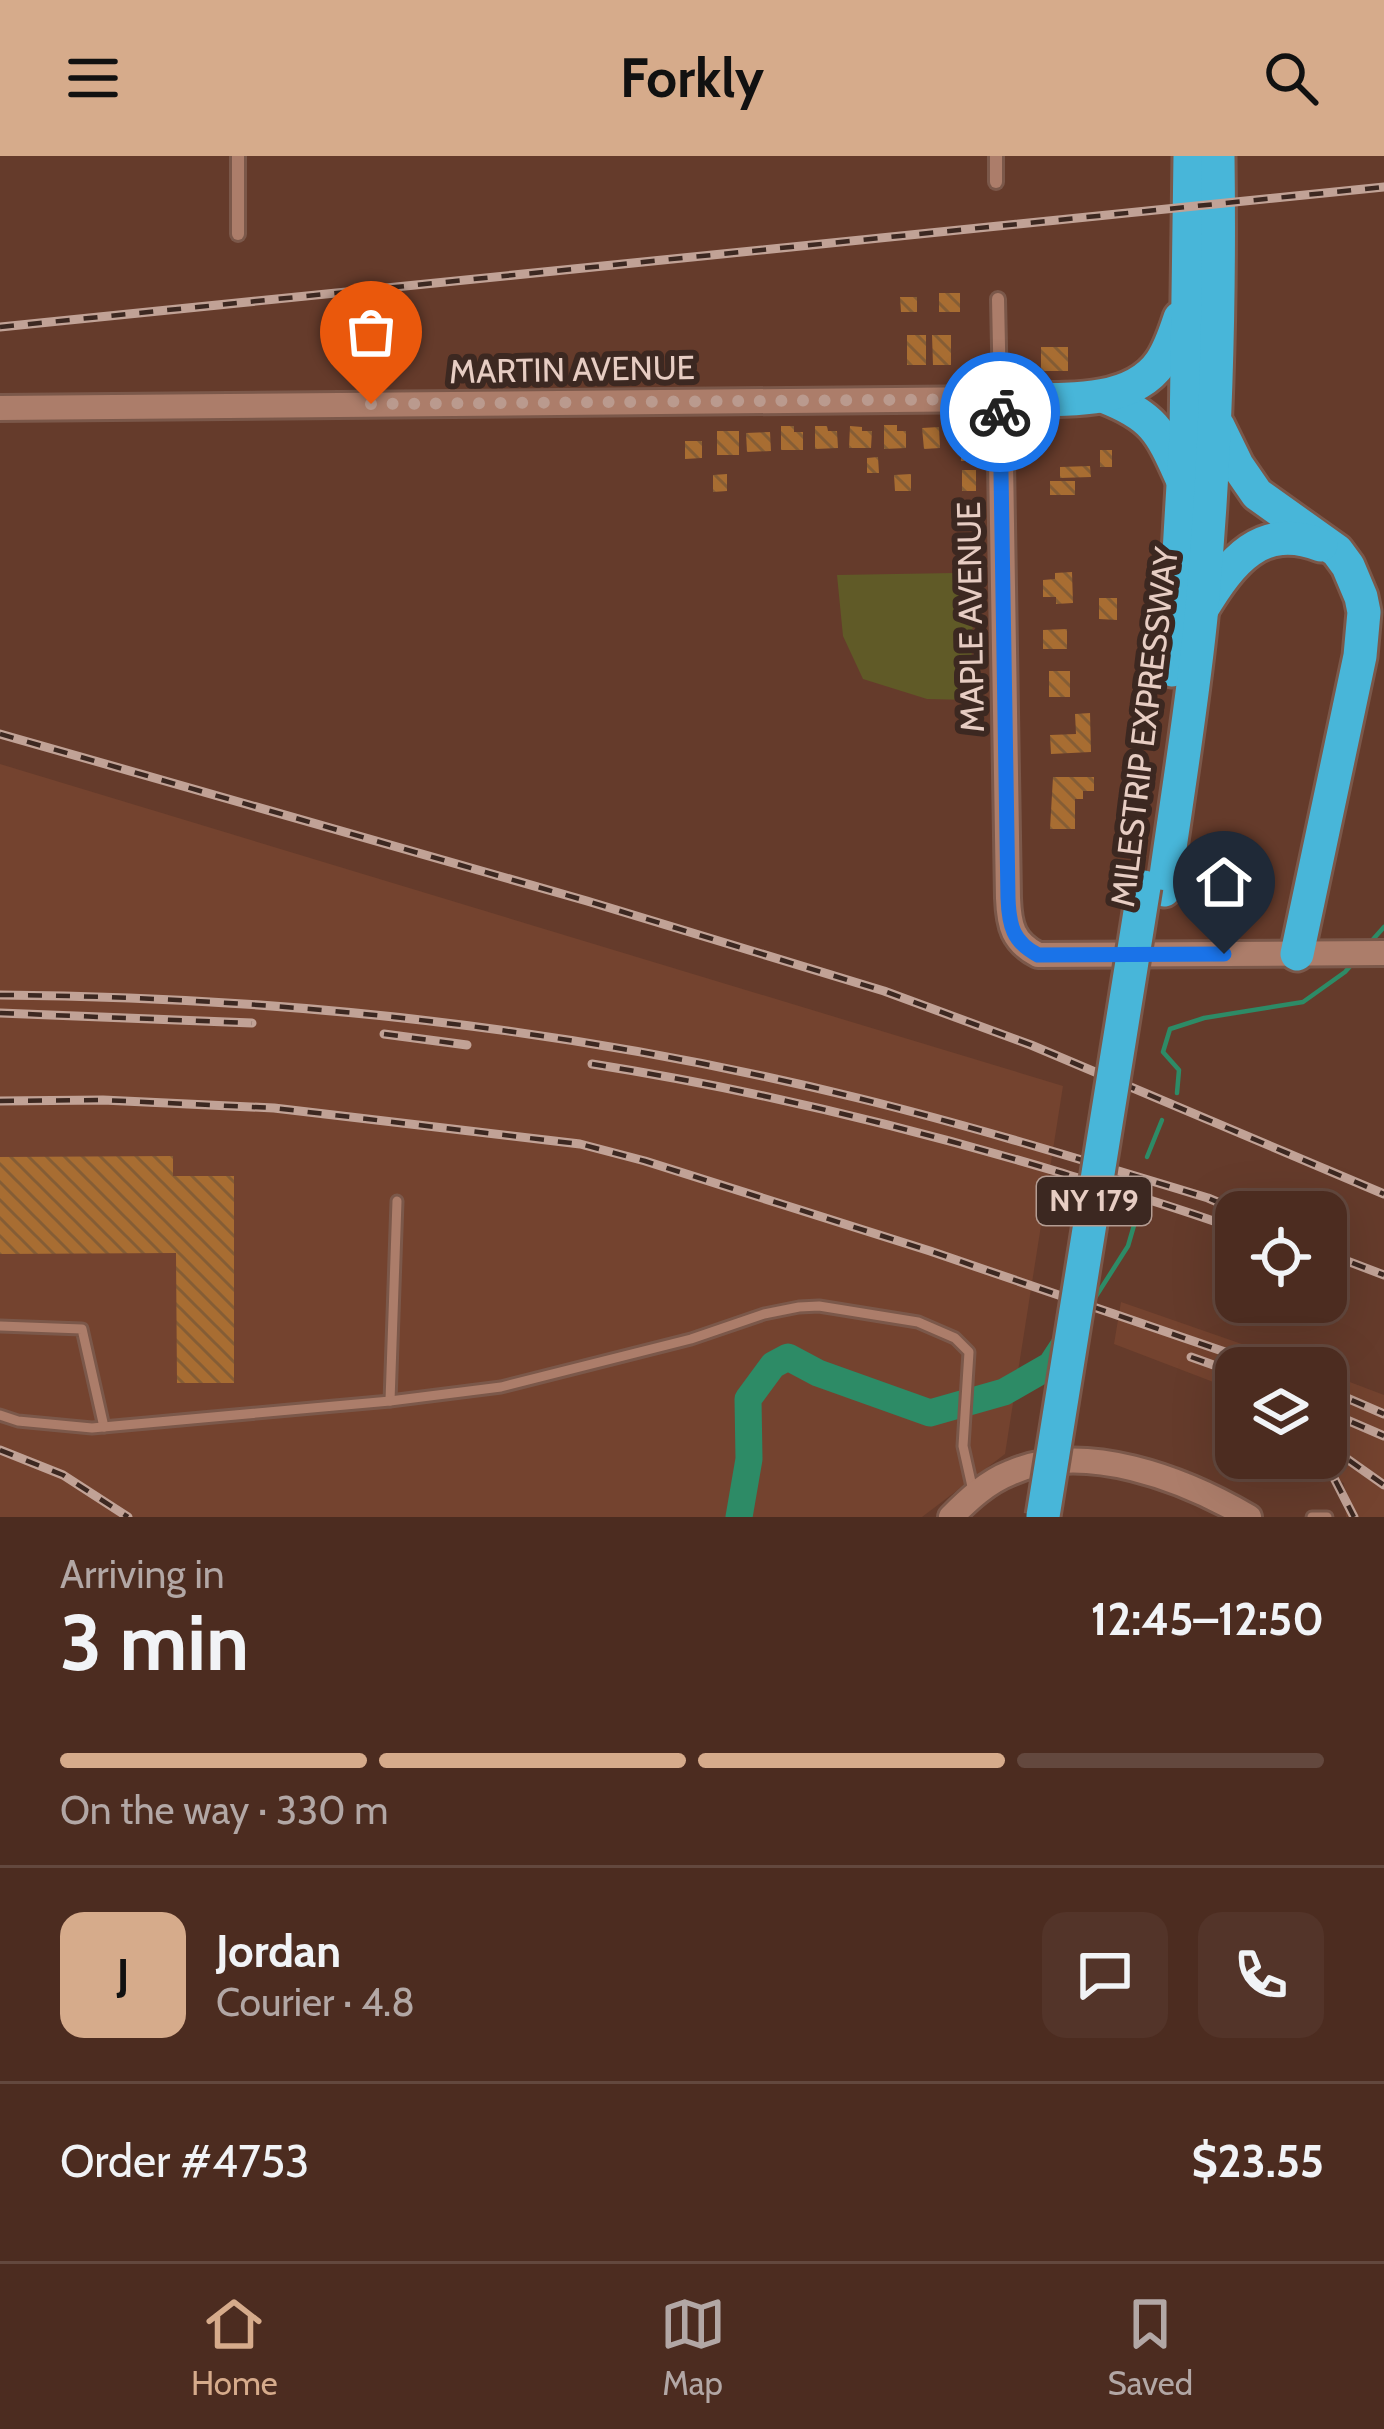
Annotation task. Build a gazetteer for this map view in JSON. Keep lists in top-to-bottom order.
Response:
{
  "streets": {
    "highway": ["MILESTRIP EXPRESSWAY", "NY 179"],
    "street": ["MARTIN AVENUE", "MAPLE AVENUE"]
  },
  "crossings": [
    ["MARTIN AVENUE", "MAPLE AVENUE"]
  ],
  "page": {
    "header": "Forkly",
    "heading": ["3 min", "Arriving in", "12:45–12:50"],
    "panel": [
      "Jordan",
      "Courier · 4.8",
      "Order #4753",
      "$23.55"
    ],
    "bar": "On the way · 330 m",
    "round": "J",
    "tabs": ["Home", "Map", "Saved"]
  }
}
